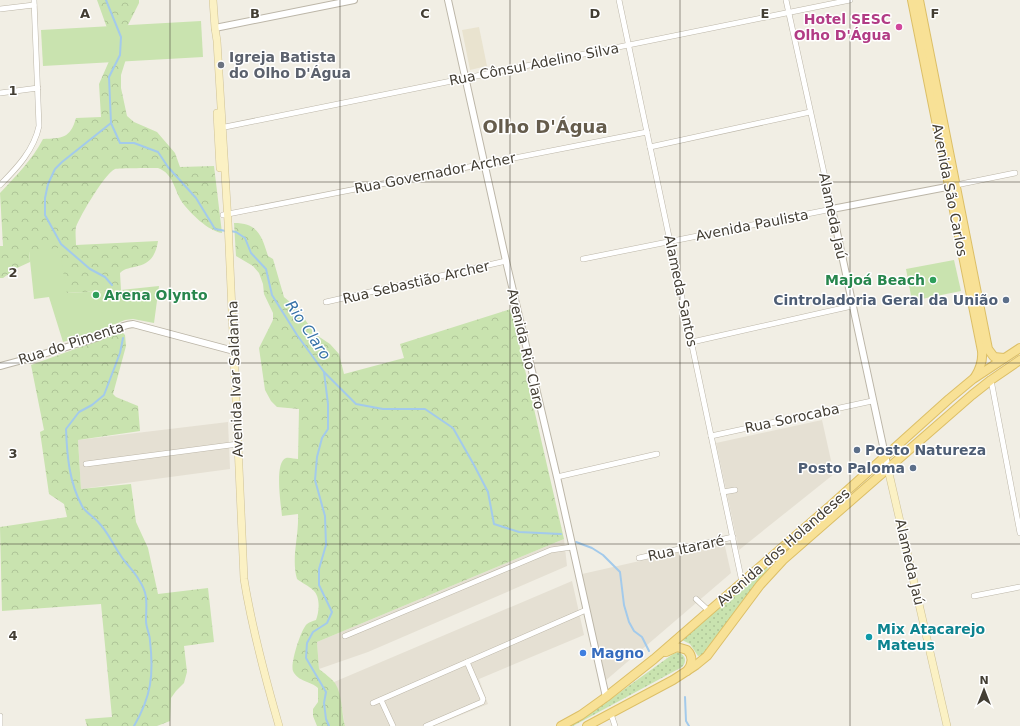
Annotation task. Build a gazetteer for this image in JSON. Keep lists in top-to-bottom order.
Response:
{
  "streets": {
    "main road": [
      "Avenida São Carlos",
      "Alameda Jaú",
      "Avenida Ivar Saldanha",
      "Avenida dos Holandeses"
    ],
    "street": [
      "Rua Cônsul Adelino Silva",
      "Rua Governador Archer",
      "Avenida Paulista",
      "Rua Sebastião Archer",
      "Alameda Santos",
      "Rua do Pimenta",
      "Avenida Rio Claro",
      "Rua Sorocaba",
      "Rua Itararé"
    ]
  },
  "crossings": [
    ["Rua Cônsul Adelino Silva", "Alameda Jaú"],
    ["Rua Cônsul Adelino Silva", "Alameda Santos"],
    ["Rua Cônsul Adelino Silva", "Avenida Rio Claro"],
    ["Rua Cônsul Adelino Silva", "Avenida Ivar Saldanha"],
    ["Rua Governador Archer", "Alameda Santos"],
    ["Rua Governador Archer", "Avenida Rio Claro"],
    ["Rua Governador Archer", "Avenida Ivar Saldanha"],
    ["Avenida São Carlos", "Avenida Paulista"],
    ["Avenida São Carlos", "Avenida dos Holandeses"],
    ["Alameda Jaú", "Avenida Paulista"],
    ["Alameda Jaú", "Rua Sorocaba"],
    ["Alameda Jaú", "Avenida dos Holandeses"],
    ["Avenida Paulista", "Alameda Santos"],
    ["Rua Sebastião Archer", "Avenida Rio Claro"],
    ["Alameda Santos", "Rua Sorocaba"],
    ["Alameda Santos", "Avenida dos Holandeses"],
    ["Alameda Santos", "Rua Itararé"],
    ["Rua do Pimenta", "Avenida Ivar Saldanha"],
    ["Avenida Rio Claro", "Avenida dos Holandeses"]
  ],
  "districts": ["Olho D'Água"],
  "water": ["Rio Claro"],
  "places": [
    "Hotel SESC Olho D'Água",
    "Igreja Batista do Olho D'Água",
    "Majoá Beach",
    "Arena Olynto",
    "Cintroladoria Geral da União",
    "Posto Natureza",
    "Posto Paloma",
    "Mix Atacarejo Mateus",
    "Magno"
  ],
  "north": "top",
  "grid": {
    "columns": [
      "A",
      "B",
      "C",
      "D",
      "E",
      "F"
    ],
    "rows": [
      "1",
      "2",
      "3",
      "4"
    ]
  }
}
